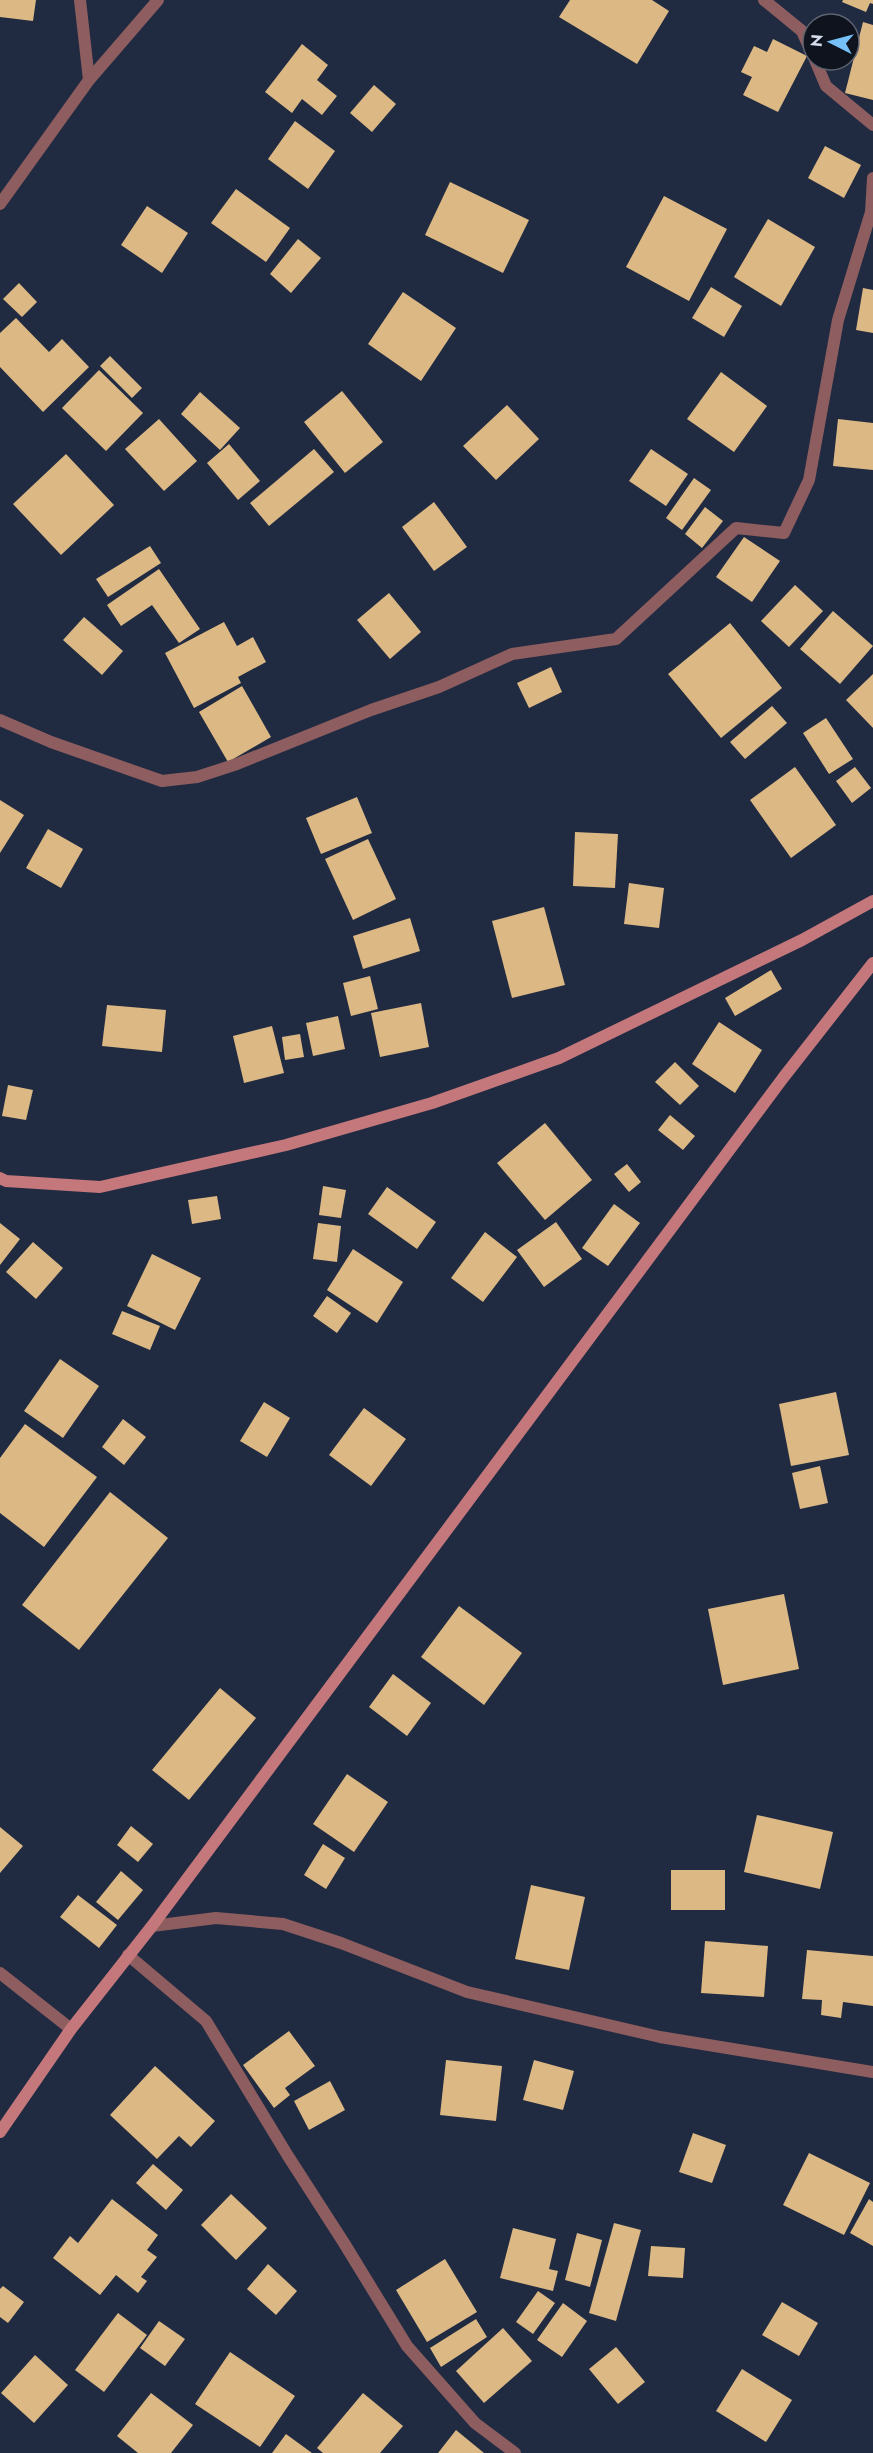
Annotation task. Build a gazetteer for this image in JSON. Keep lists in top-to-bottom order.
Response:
{
  "north": "left"
}
